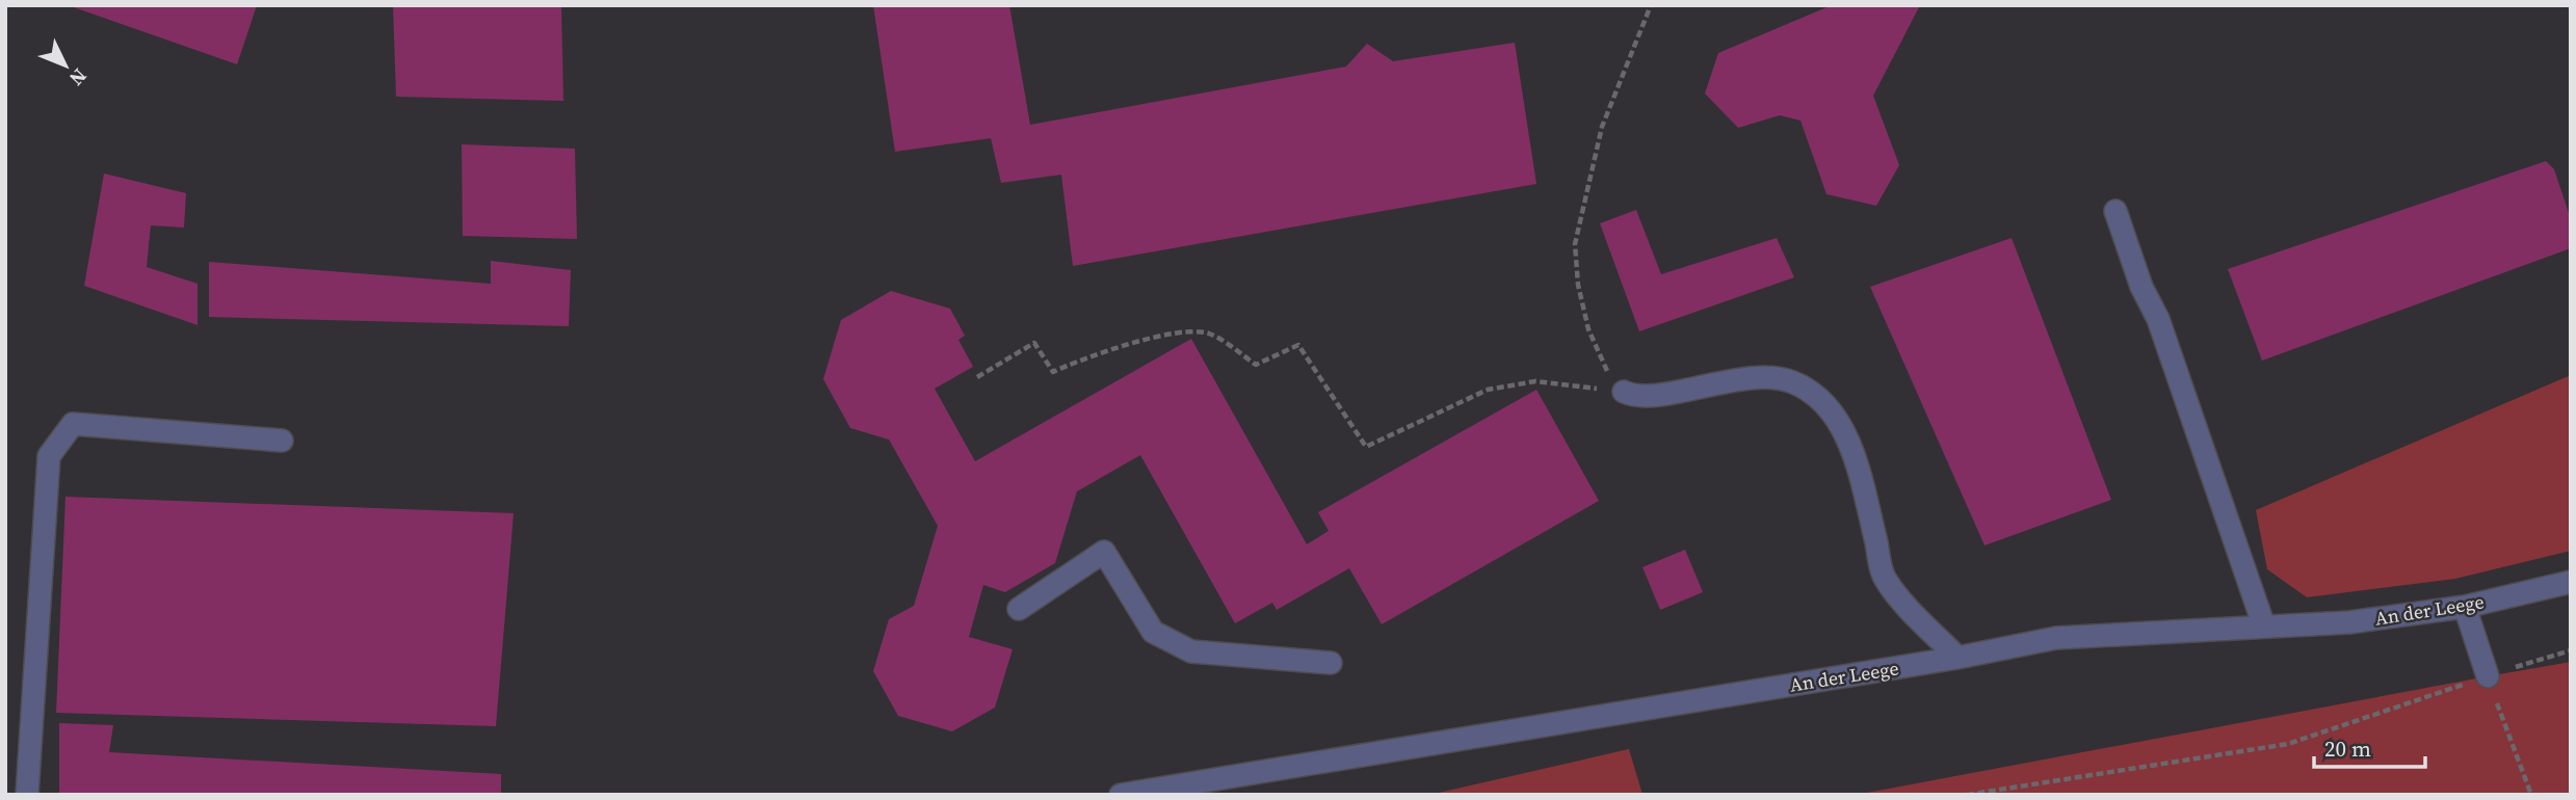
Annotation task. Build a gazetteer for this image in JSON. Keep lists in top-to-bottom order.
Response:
{
  "streets": {
    "street": ["An der Leege"]
  },
  "scale_bar": "20 m",
  "north": "bottom right"
}
